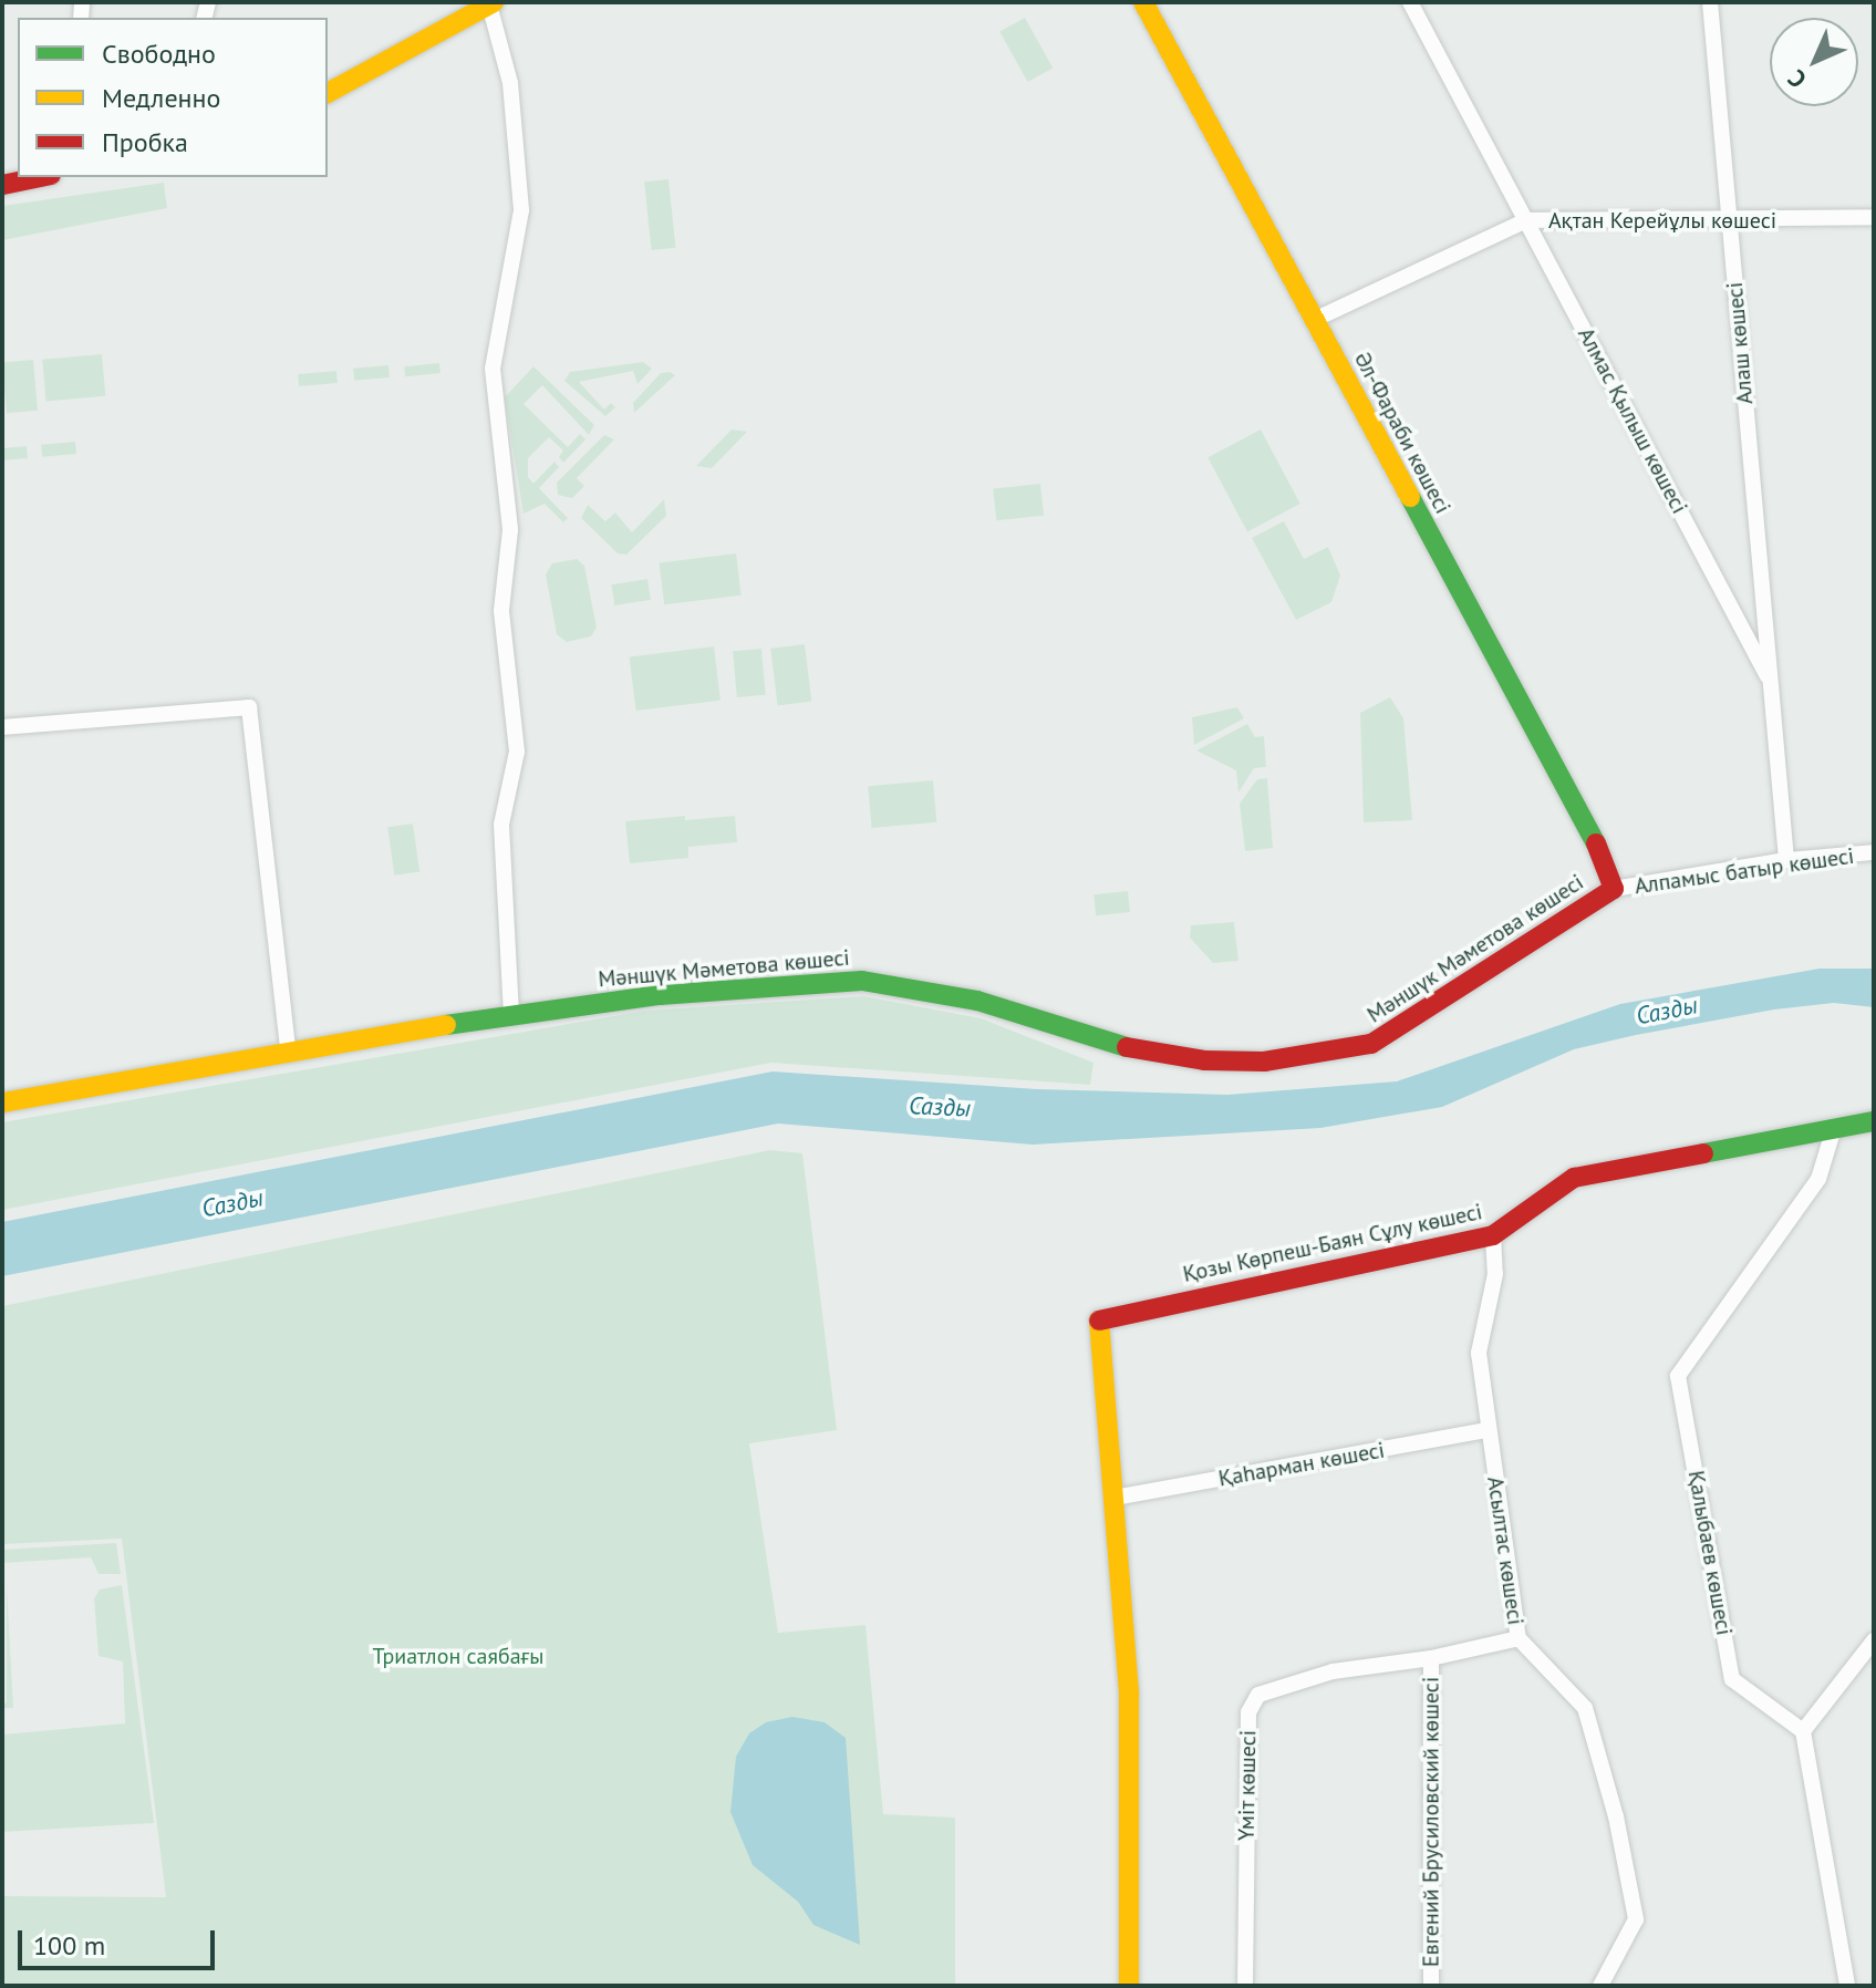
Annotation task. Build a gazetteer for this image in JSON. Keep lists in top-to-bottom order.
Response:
{
  "streets": {
    "street": [
      "Ақтан Керейұлы көшесі",
      "Алаш көшесі",
      "Алмас Қылыш көшесі",
      "Әл-Фараби көшесі",
      "Алпамыс батыр көшесі",
      "Мәншүк Мәметова көшесі",
      "Қозы Көрпеш-Баян Сұлу көшесі",
      "Қаһарман көшесі",
      "Асылтас көшесі",
      "Қалыбаев көшесі",
      "Үміт көшесі",
      "Евгений Брусиловский көшесі"
    ]
  },
  "crossings": [
    ["Ақтан Керейұлы көшесі", "Алаш көшесі"],
    ["Ақтан Керейұлы көшесі", "Алмас Қылыш көшесі"],
    ["Ақтан Керейұлы көшесі", "Әл-Фараби көшесі"],
    ["Алаш көшесі", "Алмас Қылыш көшесі"],
    ["Алмас Қылыш көшесі", "Алпамыс батыр көшесі"],
    ["Әл-Фараби көшесі", "Алпамыс батыр көшесі"],
    ["Әл-Фараби көшесі", "Мәншүк Мәметова көшесі"],
    ["Алпамыс батыр көшесі", "Мәншүк Мәметова көшесі"],
    ["Қозы Көрпеш-Баян Сұлу көшесі", "Қаһарман көшесі"],
    ["Қозы Көрпеш-Баян Сұлу көшесі", "Асылтас көшесі"],
    ["Қозы Көрпеш-Баян Сұлу көшесі", "Қалыбаев көшесі"],
    ["Қаһарман көшесі", "Асылтас көшесі"],
    ["Асылтас көшесі", "Үміт көшесі"],
    ["Үміт көшесі", "Евгений Брусиловский көшесі"]
  ],
  "water": ["Сазды"],
  "parks": ["Триатлон саябағы"],
  "legend": ["Свободно", "Медленно", "Пробка"],
  "scale_bar": "100 m",
  "north": "bottom left"
}
